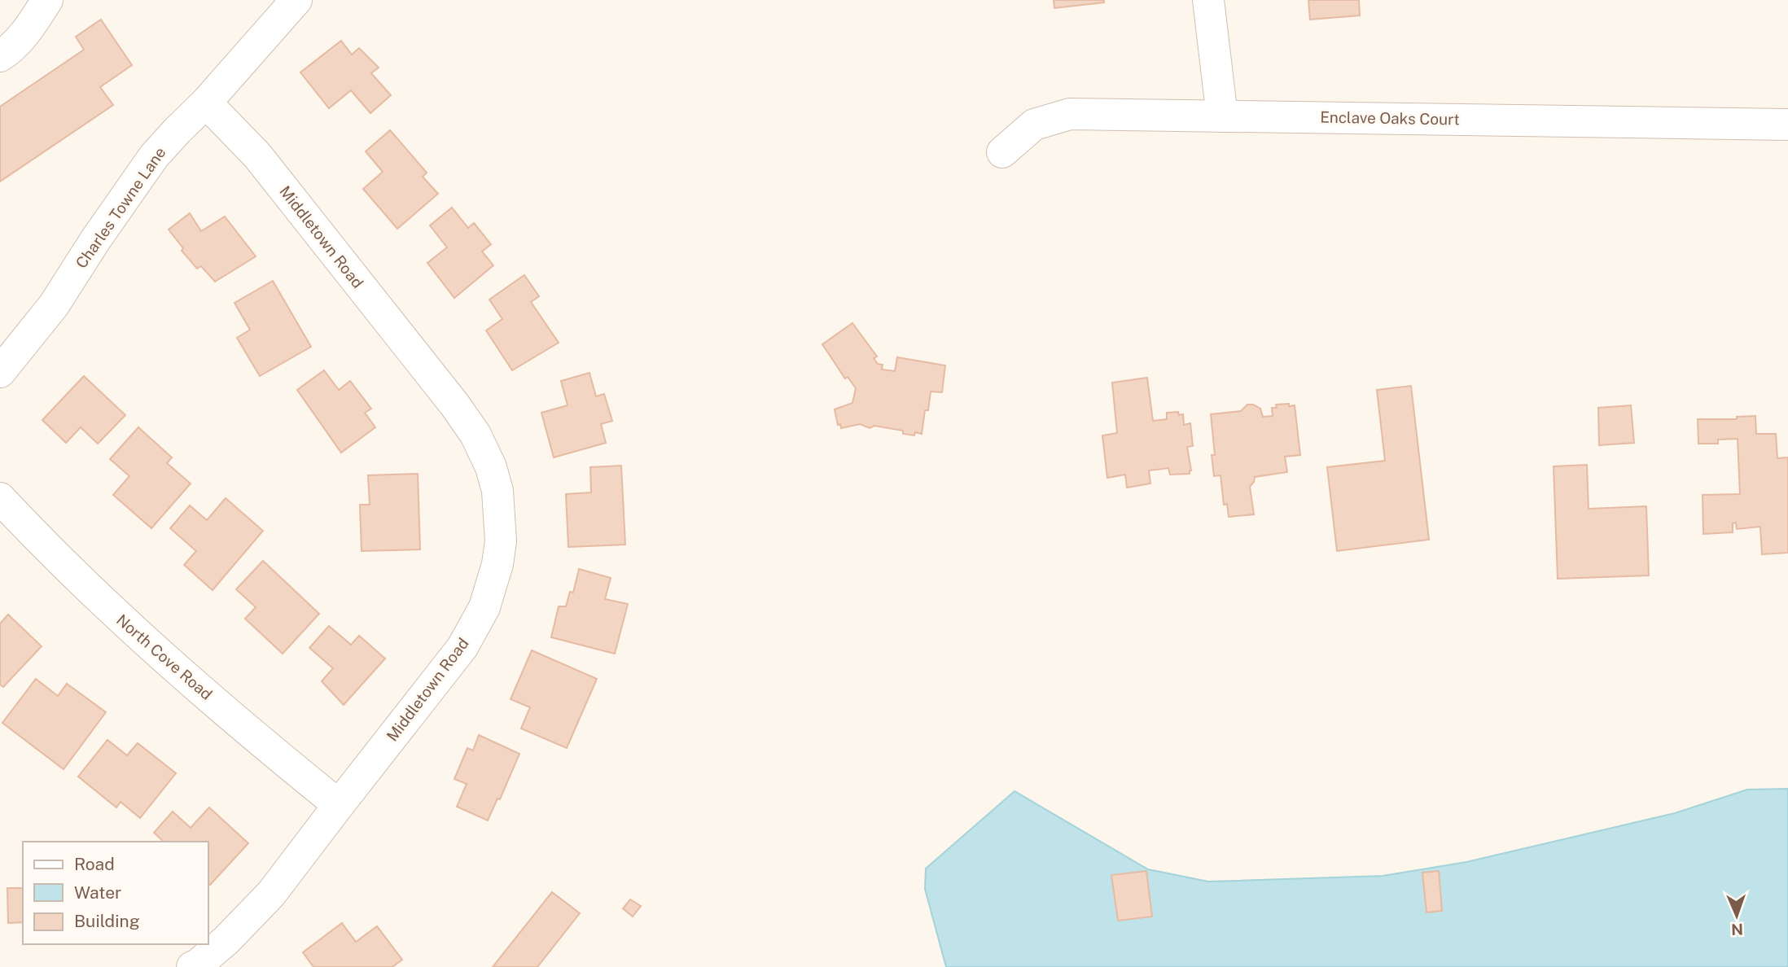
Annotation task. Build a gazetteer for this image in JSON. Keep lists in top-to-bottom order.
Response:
{
  "streets": {
    "street": [
      "Enclave Oaks Court",
      "Charles Towne Lane",
      "Middletown Road",
      "North Cove Road"
    ]
  },
  "crossings": [
    ["Charles Towne Lane", "Middletown Road"],
    ["Middletown Road", "North Cove Road"]
  ],
  "legend": ["Road", "Water", "Building"],
  "north": "bottom"
}
